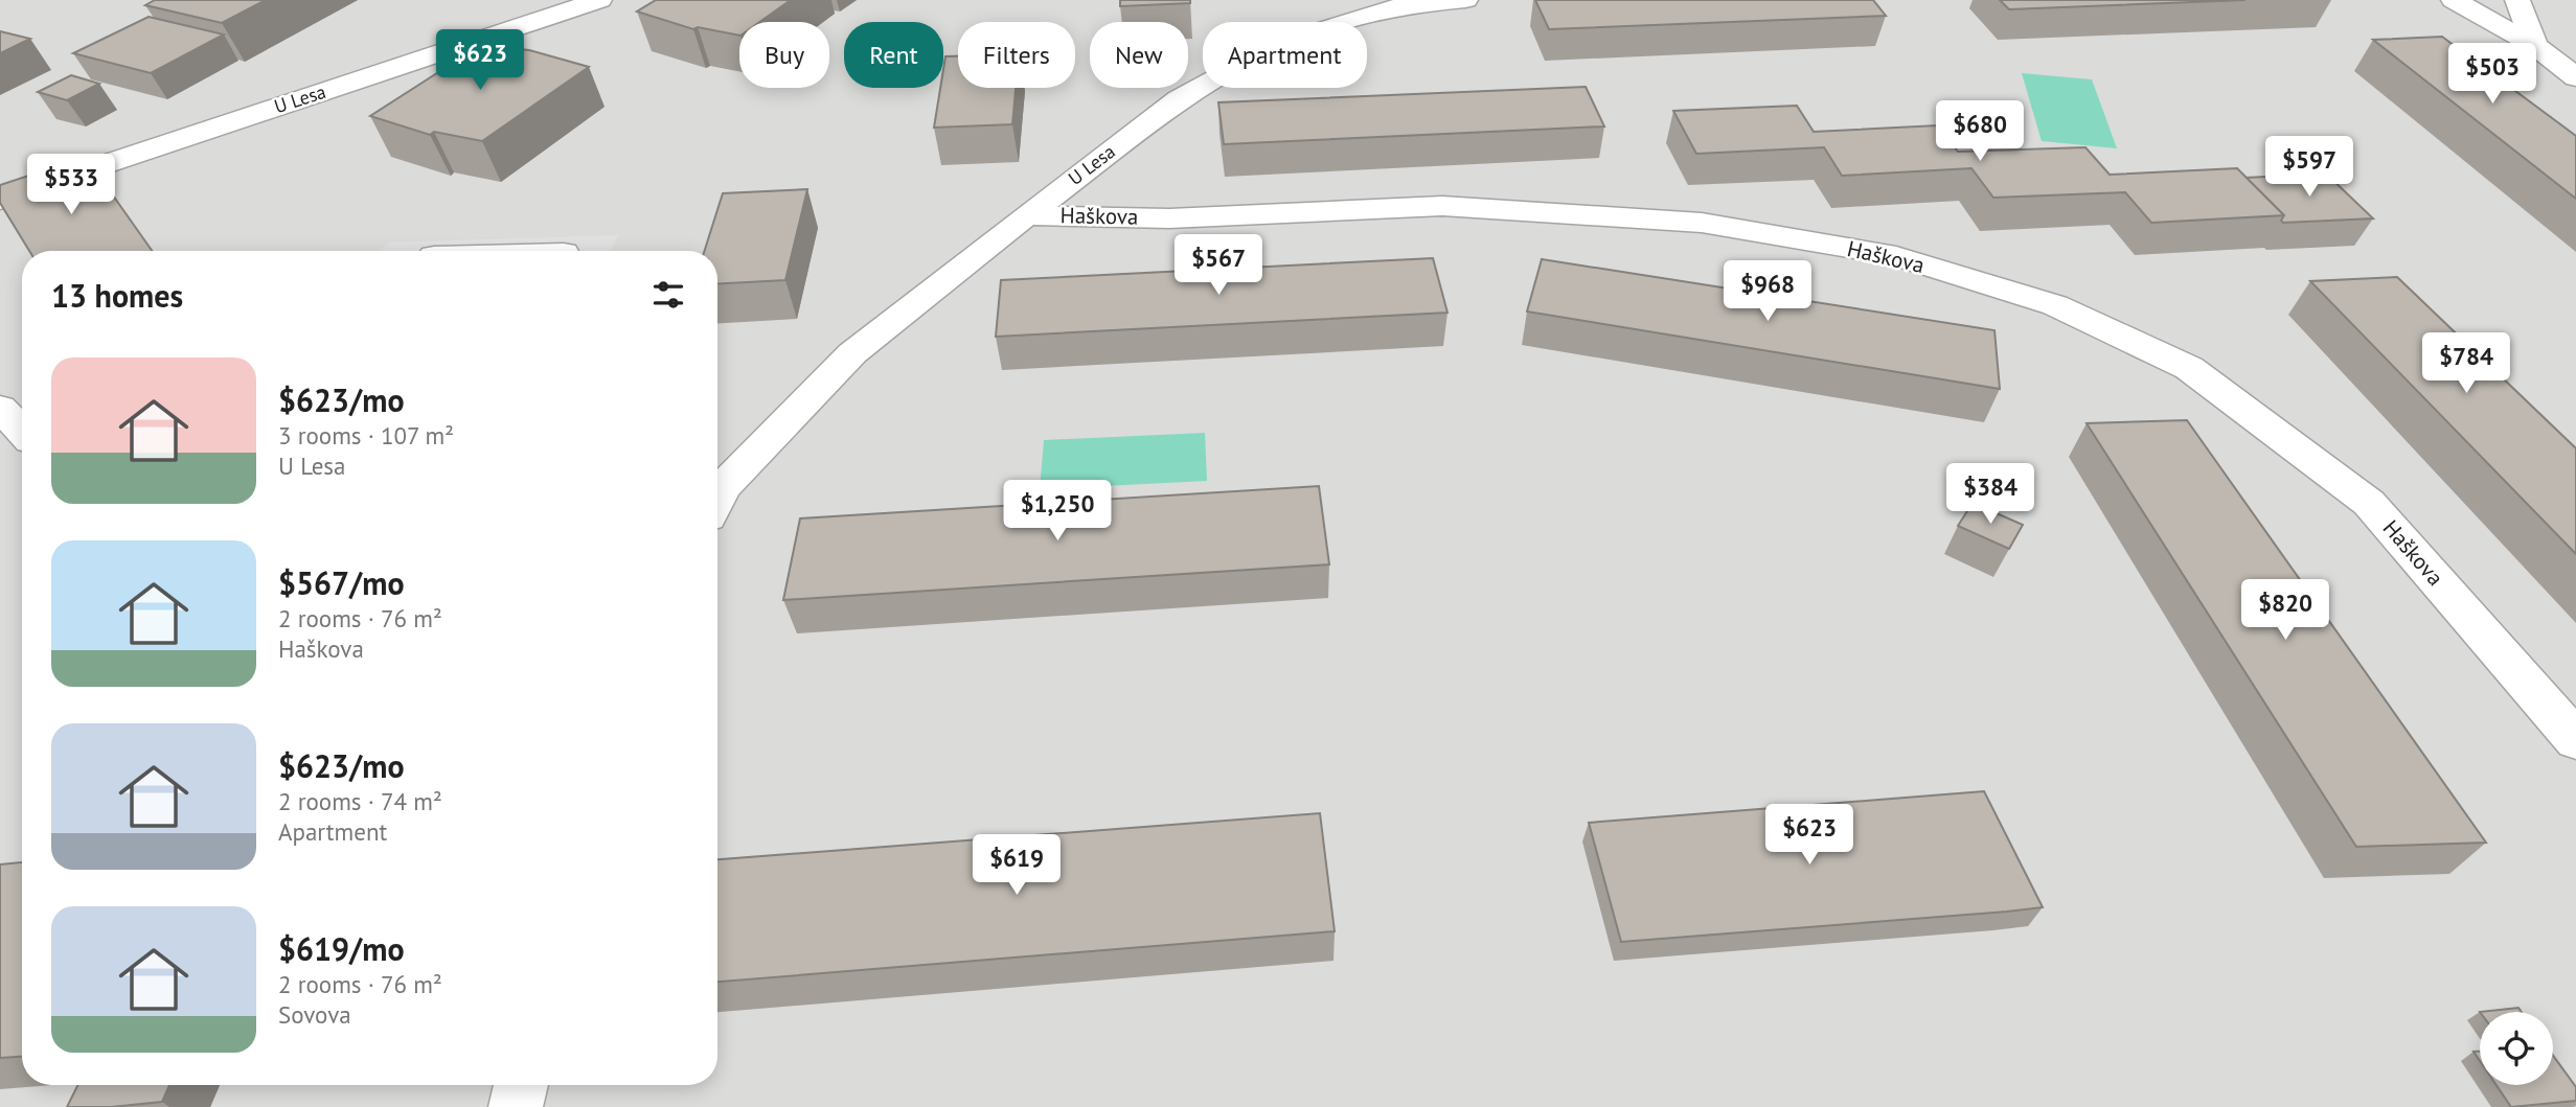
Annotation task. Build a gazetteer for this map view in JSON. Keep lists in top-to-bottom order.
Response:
{
  "streets": {
    "street": ["U Lesa", "Haškova"]
  },
  "crossings": [
    ["U Lesa", "Haškova"]
  ],
  "page": {
    "chip": [
      "Buy",
      "Rent",
      "Filters",
      "New",
      "Apartment"
    ],
    "price": [
      "$623",
      "$503",
      "$680",
      "$597",
      "$533",
      "$567",
      "$968",
      "$784",
      "$384",
      "$1,250",
      "$820",
      "$623",
      "$619"
    ],
    "heading": "13 homes",
    "list": [
      {
        "name": "$623/mo",
        "note": "3 rooms · 107 m² · U Lesa"
      },
      {
        "name": "$567/mo",
        "note": "2 rooms · 76 m² · Haškova"
      },
      {
        "name": "$623/mo",
        "note": "2 rooms · 74 m² · Apartment"
      },
      {
        "name": "$619/mo",
        "note": "2 rooms · 76 m² · Sovova"
      }
    ]
  }
}
